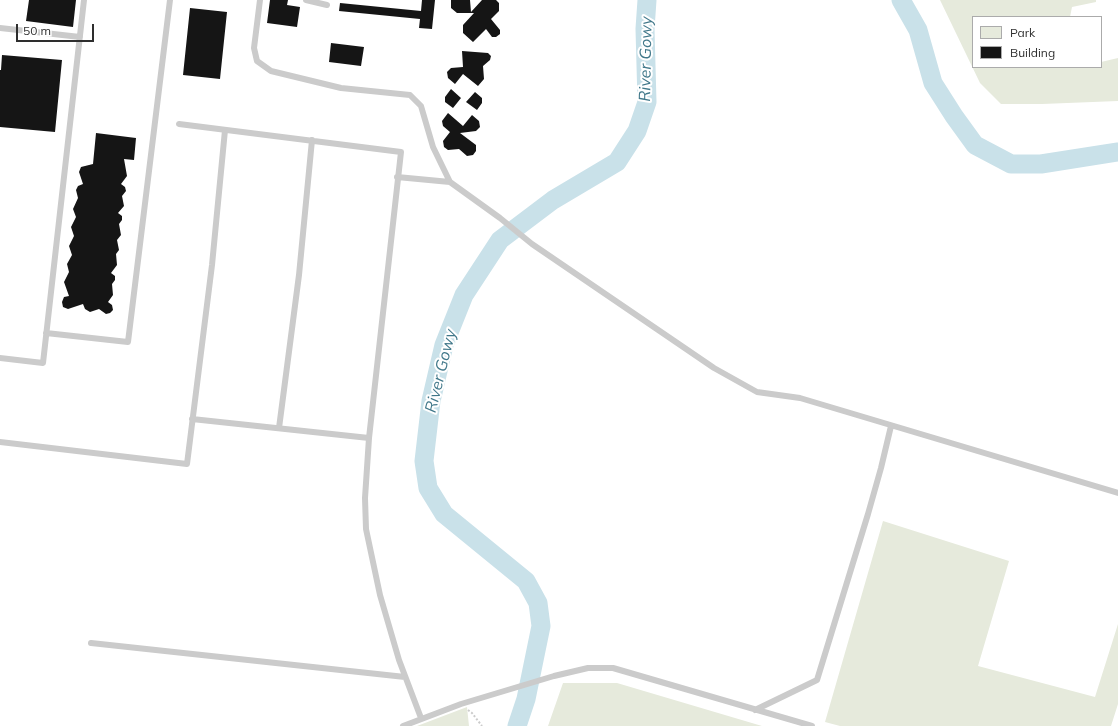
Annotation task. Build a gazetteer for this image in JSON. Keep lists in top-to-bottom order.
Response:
{
  "water": ["River Gowy"],
  "legend": ["Park", "Building"],
  "scale_bar": "50 m"
}
